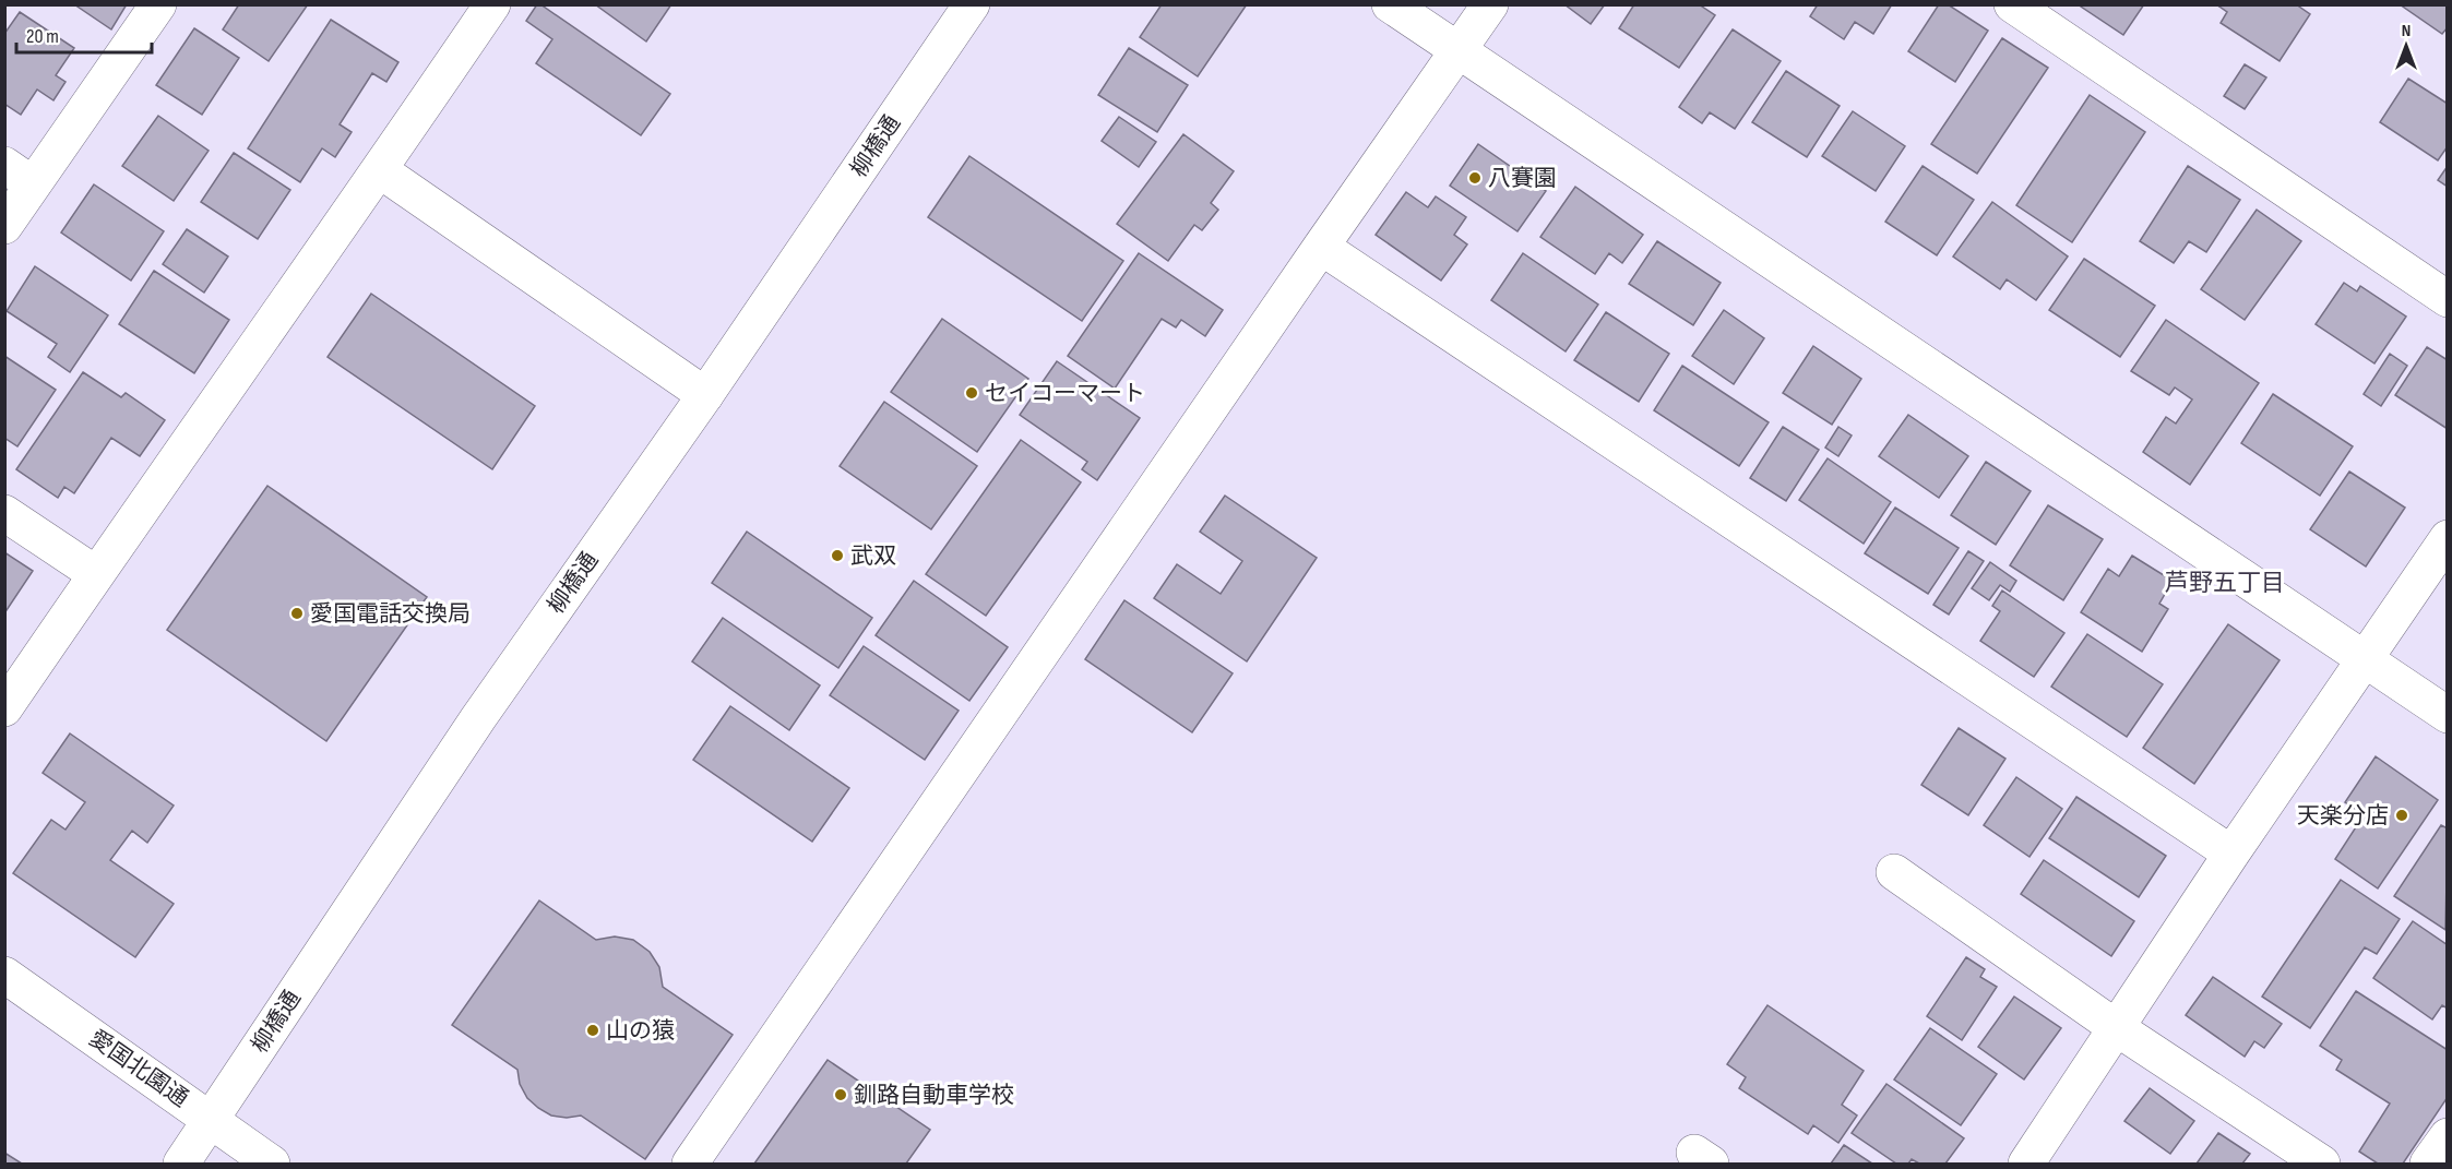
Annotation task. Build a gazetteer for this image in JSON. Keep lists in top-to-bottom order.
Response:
{
  "streets": {
    "street": ["柳橋通", "愛国北園通"]
  },
  "crossings": [
    ["柳橋通", "愛国北園通"]
  ],
  "districts": ["芦野五丁目"],
  "places": [
    "八賽園",
    "セイコーマート",
    "武双",
    "愛国電話交換局",
    "天楽分店",
    "山の猿",
    "釧路自動車学校"
  ],
  "scale_bar": "20 m",
  "north": "top"
}
